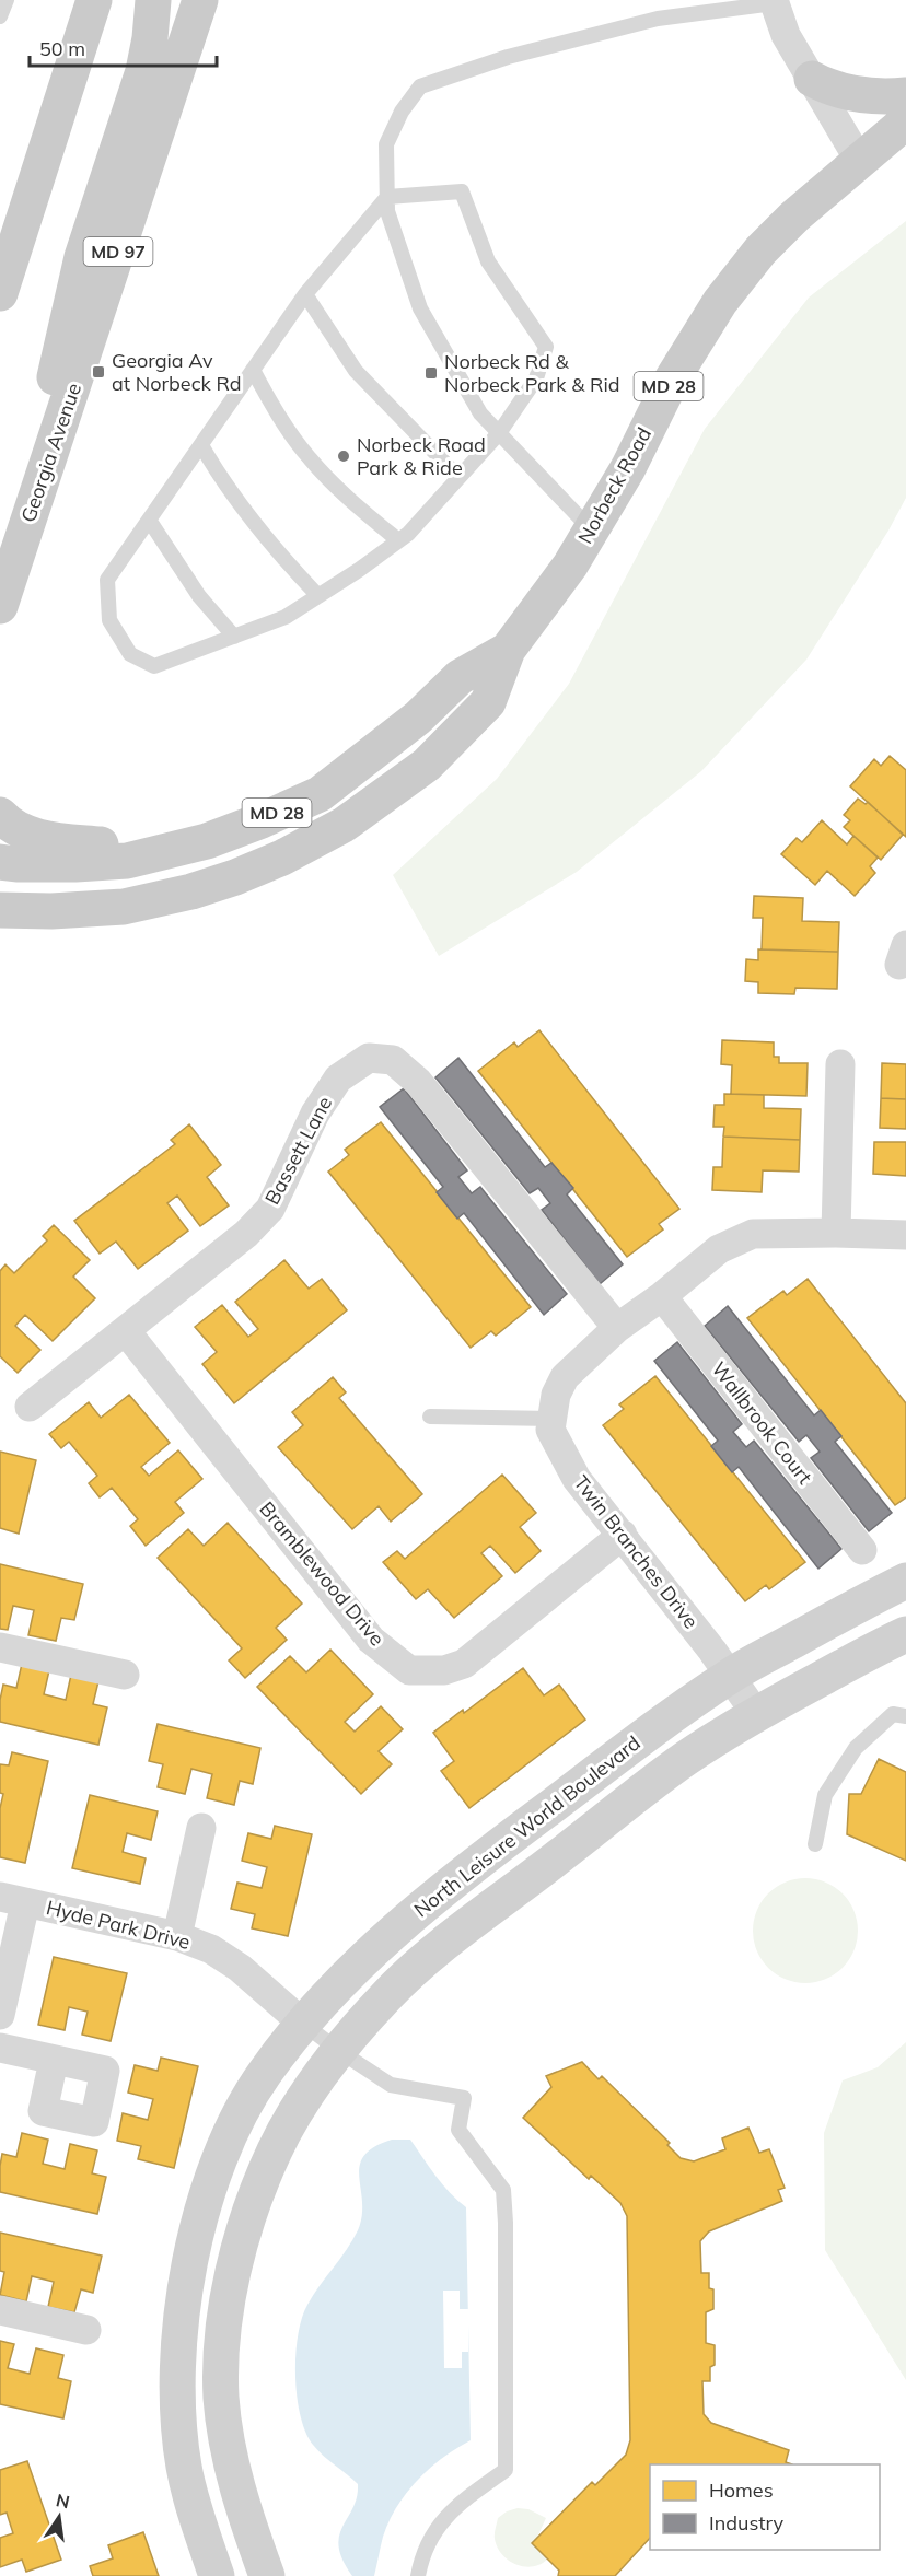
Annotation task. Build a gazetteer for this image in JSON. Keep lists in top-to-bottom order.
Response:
{
  "streets": {
    "main road": [
      "MD 97",
      "MD 28",
      "Georgia Avenue",
      "Norbeck Road"
    ],
    "street": [
      "Bassett Lane",
      "Wallbrook Court",
      "Twin Branches Drive",
      "Bramblewood Drive",
      "North Leisure World Boulevard",
      "Hyde Park Drive"
    ]
  },
  "crossings": [
    ["Bassett Lane", "Twin Branches Drive"],
    ["Bassett Lane", "Bramblewood Drive"],
    ["Wallbrook Court", "Twin Branches Drive"],
    ["Twin Branches Drive", "Bramblewood Drive"],
    ["Twin Branches Drive", "North Leisure World Boulevard"],
    ["North Leisure World Boulevard", "Hyde Park Drive"]
  ],
  "places": {
    "transit": ["Georgia Av at Norbeck Rd", "Norbeck Rd & Norbeck Park & Rid"],
    "other": ["Norbeck Road Park & Ride"]
  },
  "legend": ["Homes", "Industry"],
  "scale_bar": "50 m",
  "north": "top"
}
